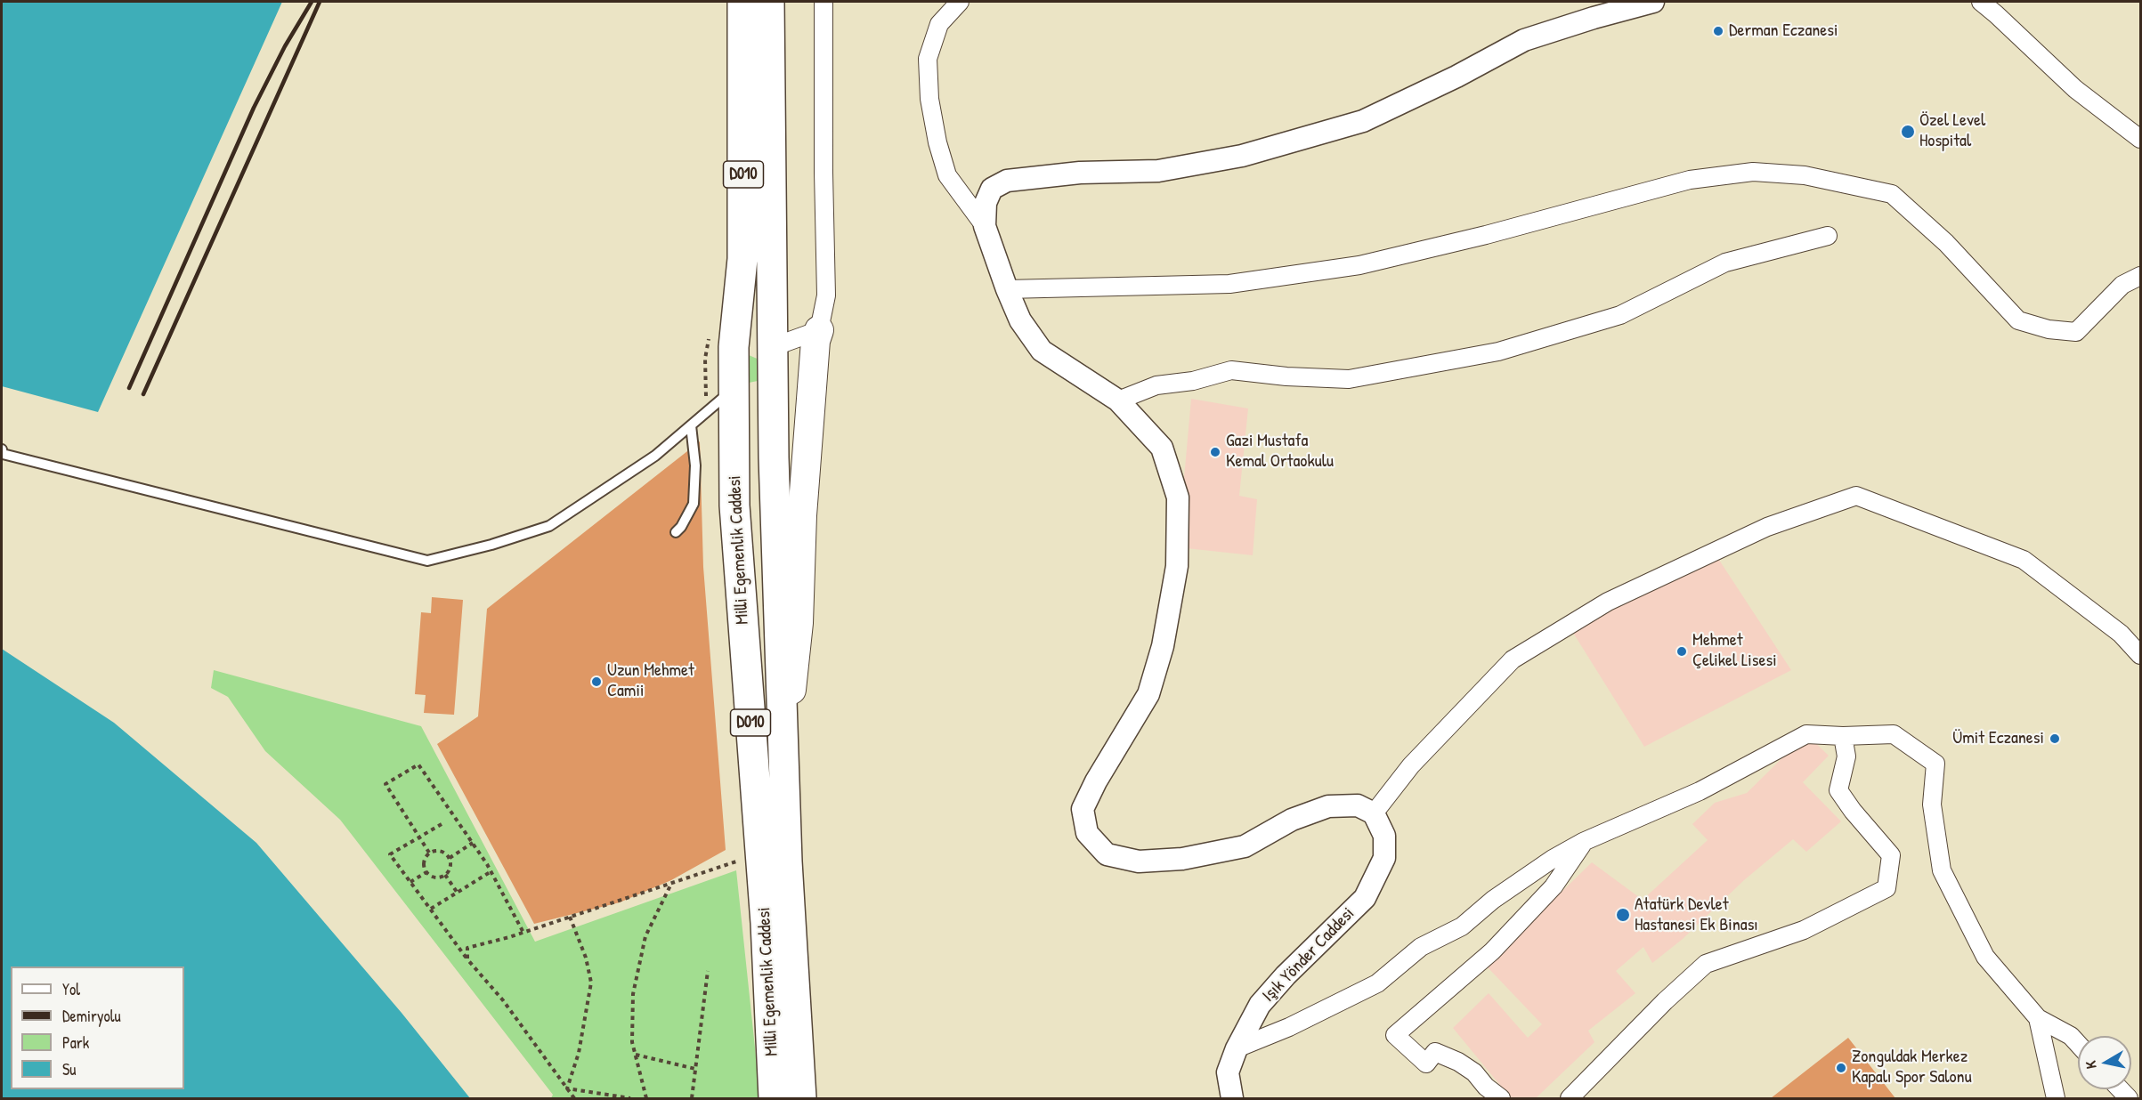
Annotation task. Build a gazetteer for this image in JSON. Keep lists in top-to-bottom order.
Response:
{
  "streets": {
    "highway": ["D010", "Milli Egemenlik Caddesi"],
    "street": ["Işık Yönder Caddesi"]
  },
  "places": [
    "Derman Eczanesi",
    "Özel Level Hospital",
    "Gazi Mustafa Kemal Ortaokulu",
    "Mehmet Çelikel Lisesi",
    "Uzun Mehmet Camii",
    "Ümit Eczanesi",
    "Atatürk Devlet Hastanesi Ek Binası",
    "Zonguldak Merkez Kapalı Spor Salonu"
  ],
  "legend": [
    "Yol",
    "Demiryolu",
    "Park",
    "Su"
  ],
  "north": "left"
}
